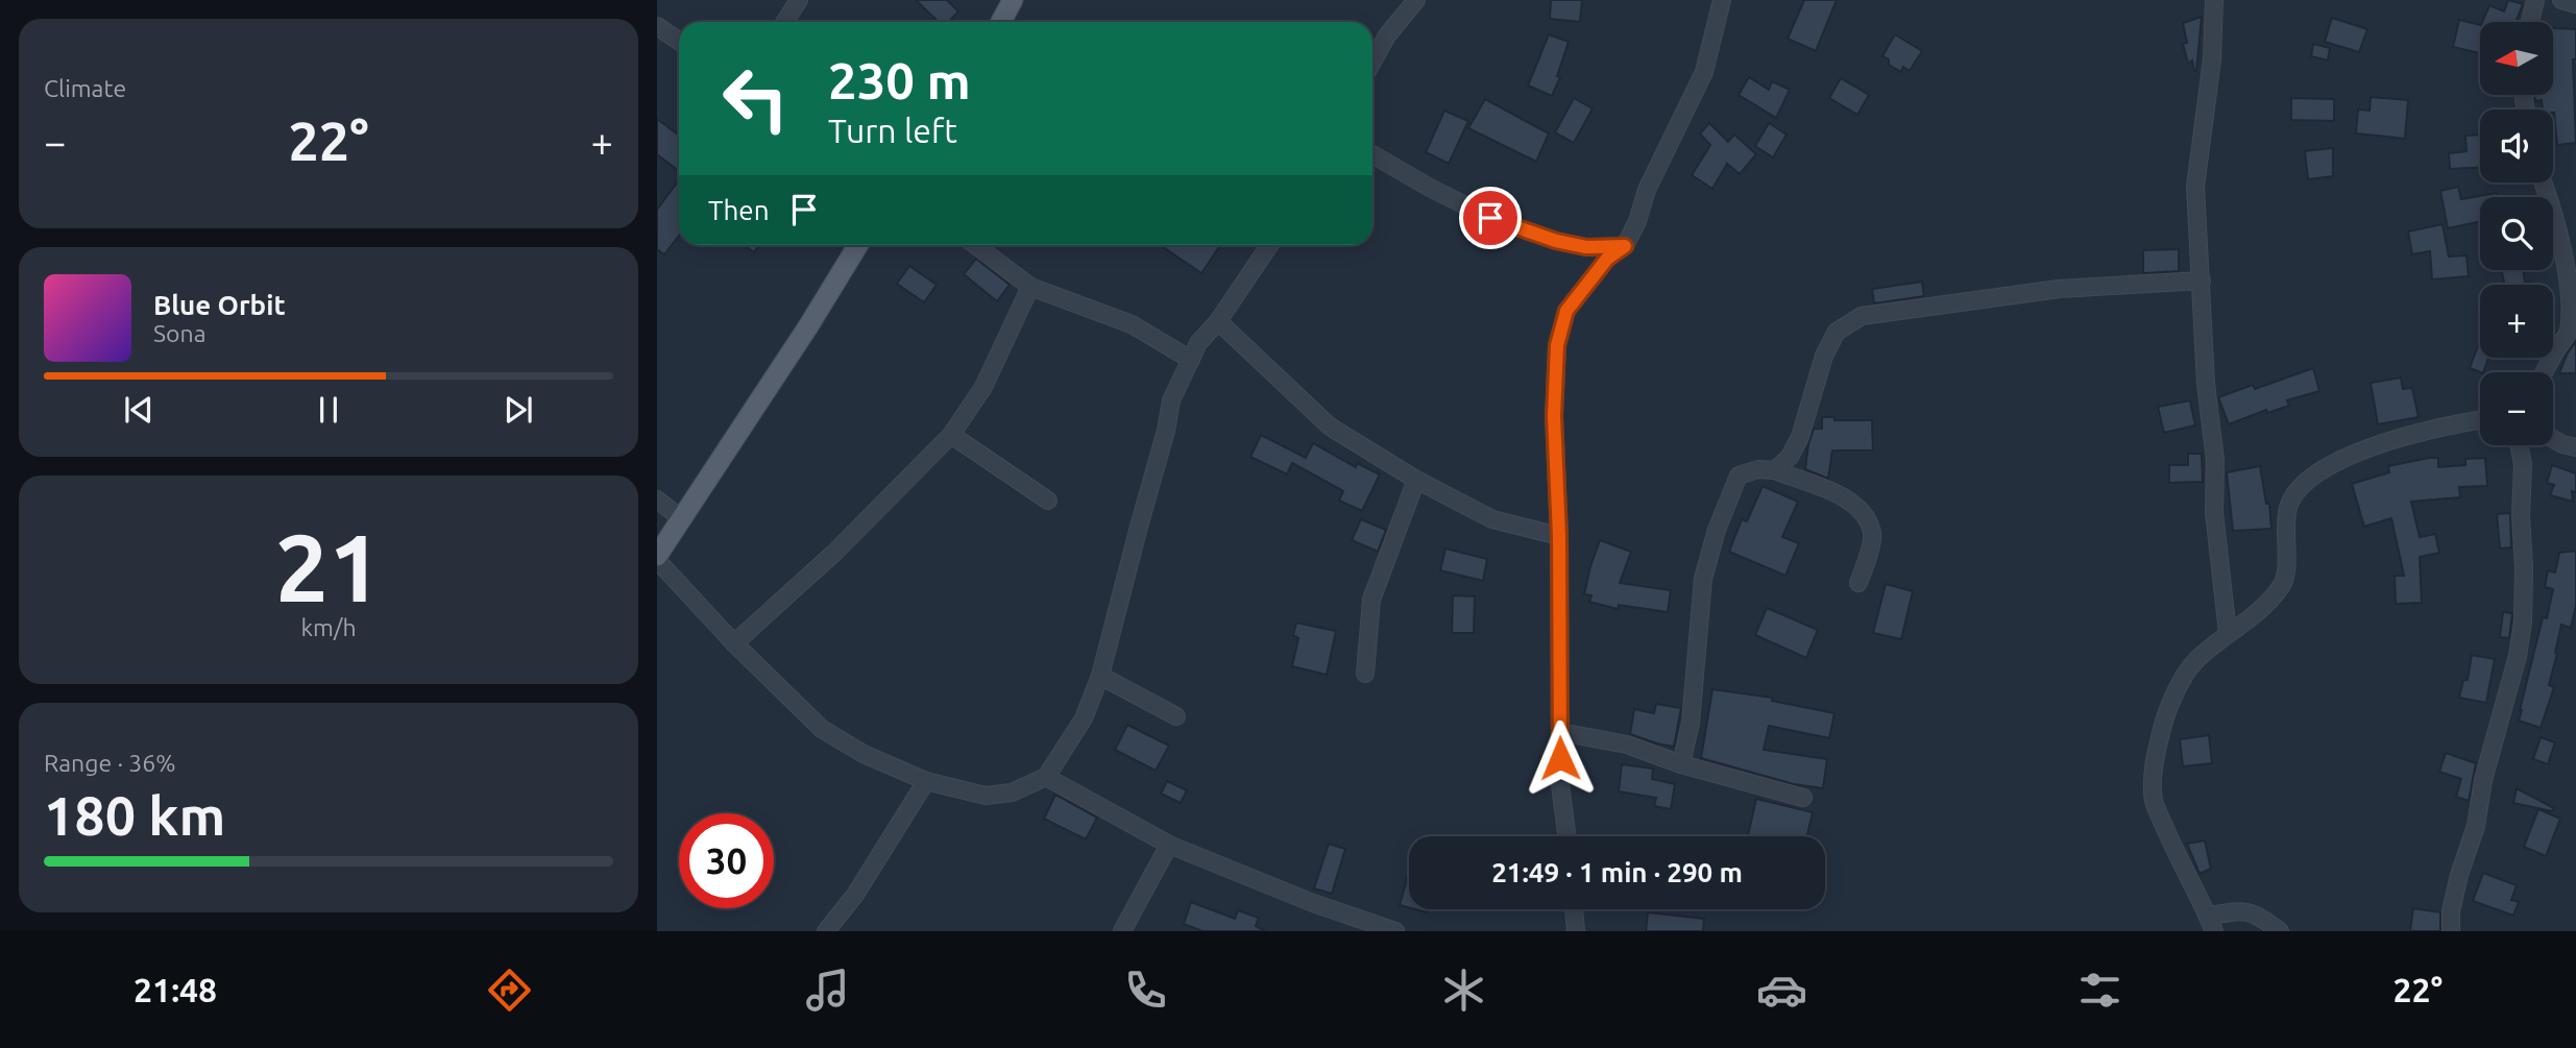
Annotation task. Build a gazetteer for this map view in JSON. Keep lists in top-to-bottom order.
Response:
{
  "north": "left",
  "page": {
    "tile": [
      "Climate",
      ["21", "km/h"],
      ["Range · 36%", "180 km"]
    ],
    "map_buttons": ["+", "−"],
    "turn": ["230 m", "Turn left"],
    "heat": ["−", "22°", "+"],
    "then": "Then",
    "song": ["Blue Orbit", "Sona"],
    "limit": "30",
    "trip": "21:49 · 1 min · 290 m",
    "tabs": ["21:48", "22°"]
  }
}
